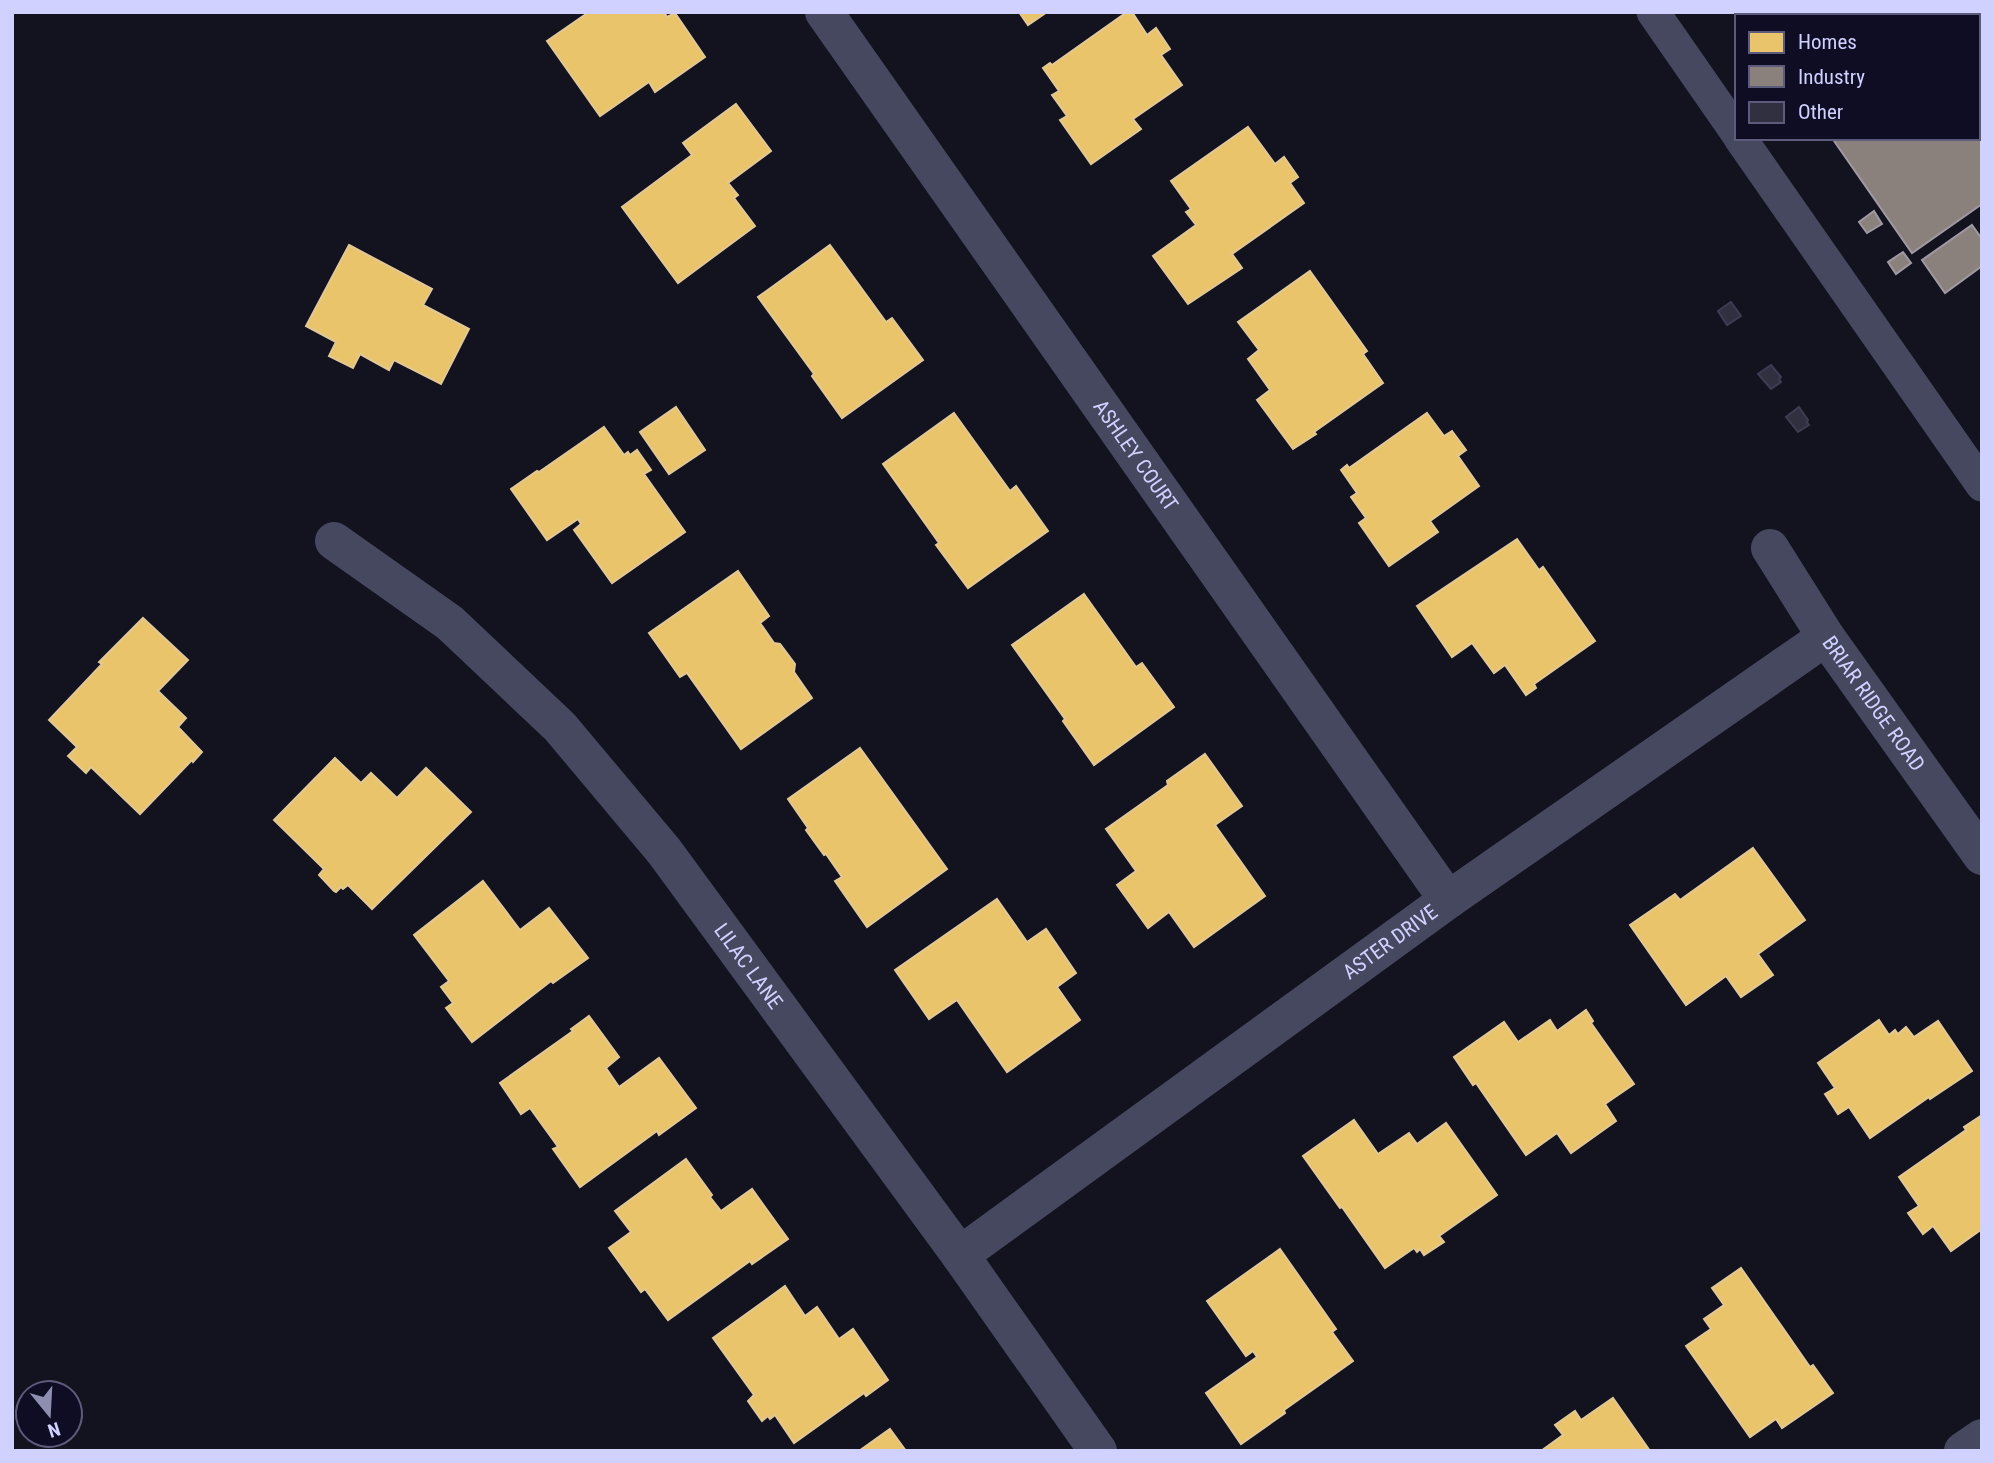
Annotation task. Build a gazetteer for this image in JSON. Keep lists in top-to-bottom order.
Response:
{
  "streets": {
    "street": [
      "ASHLEY COURT",
      "BRIAR RIDGE ROAD",
      "ASTER DRIVE",
      "LILAC LANE"
    ]
  },
  "crossings": [
    ["ASHLEY COURT", "ASTER DRIVE"],
    ["BRIAR RIDGE ROAD", "ASTER DRIVE"],
    ["ASTER DRIVE", "LILAC LANE"]
  ],
  "legend": ["Homes", "Industry", "Other"],
  "north": "bottom"
}
